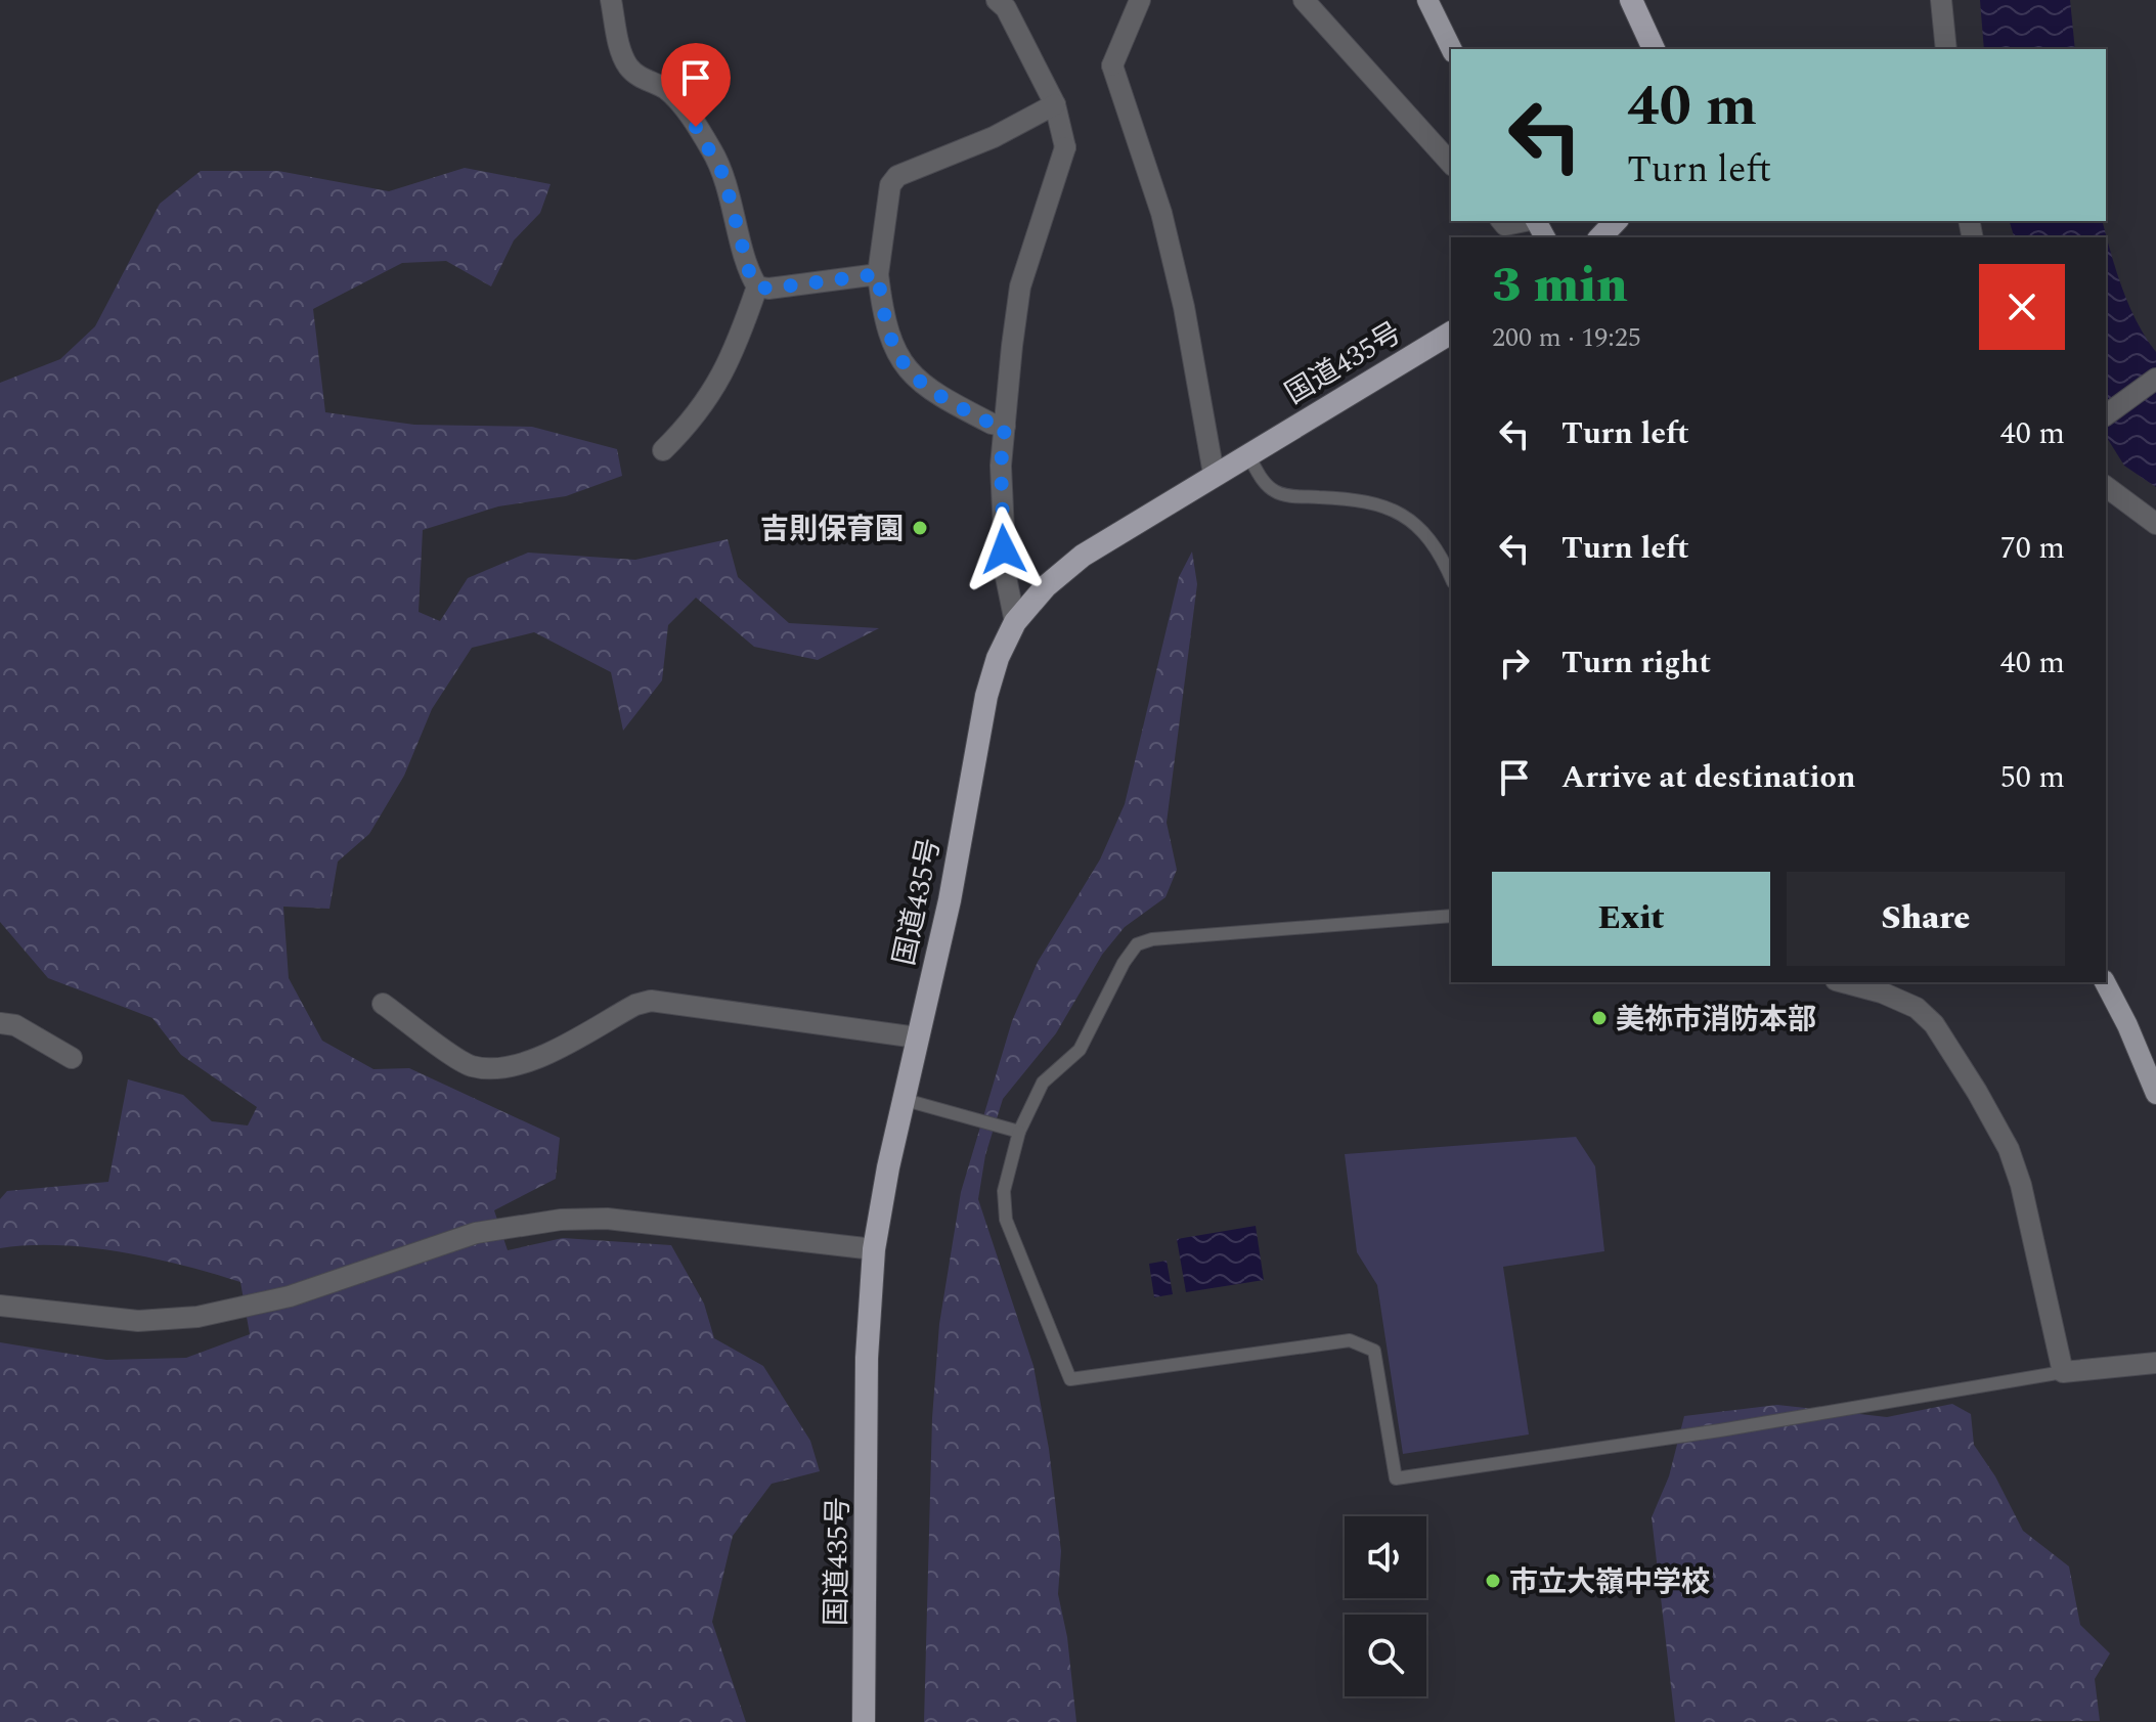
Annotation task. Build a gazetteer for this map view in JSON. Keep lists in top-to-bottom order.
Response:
{
  "streets": {
    "highway": ["国道435号"]
  },
  "places": ["吉則保育園", "美祢市消防本部", "市立大嶺中学校"],
  "page": {
    "turn": ["40 m", "Turn left"],
    "heading": ["3 min", "200 m · 19:25"],
    "list": [
      {
        "name": "Turn left",
        "value": "40 m"
      },
      {
        "name": "Turn left",
        "value": "70 m"
      },
      {
        "name": "Turn right",
        "value": "40 m"
      },
      {
        "name": "Arrive at destination",
        "value": "50 m"
      }
    ],
    "buttons": ["Exit", "Share"]
  }
}
